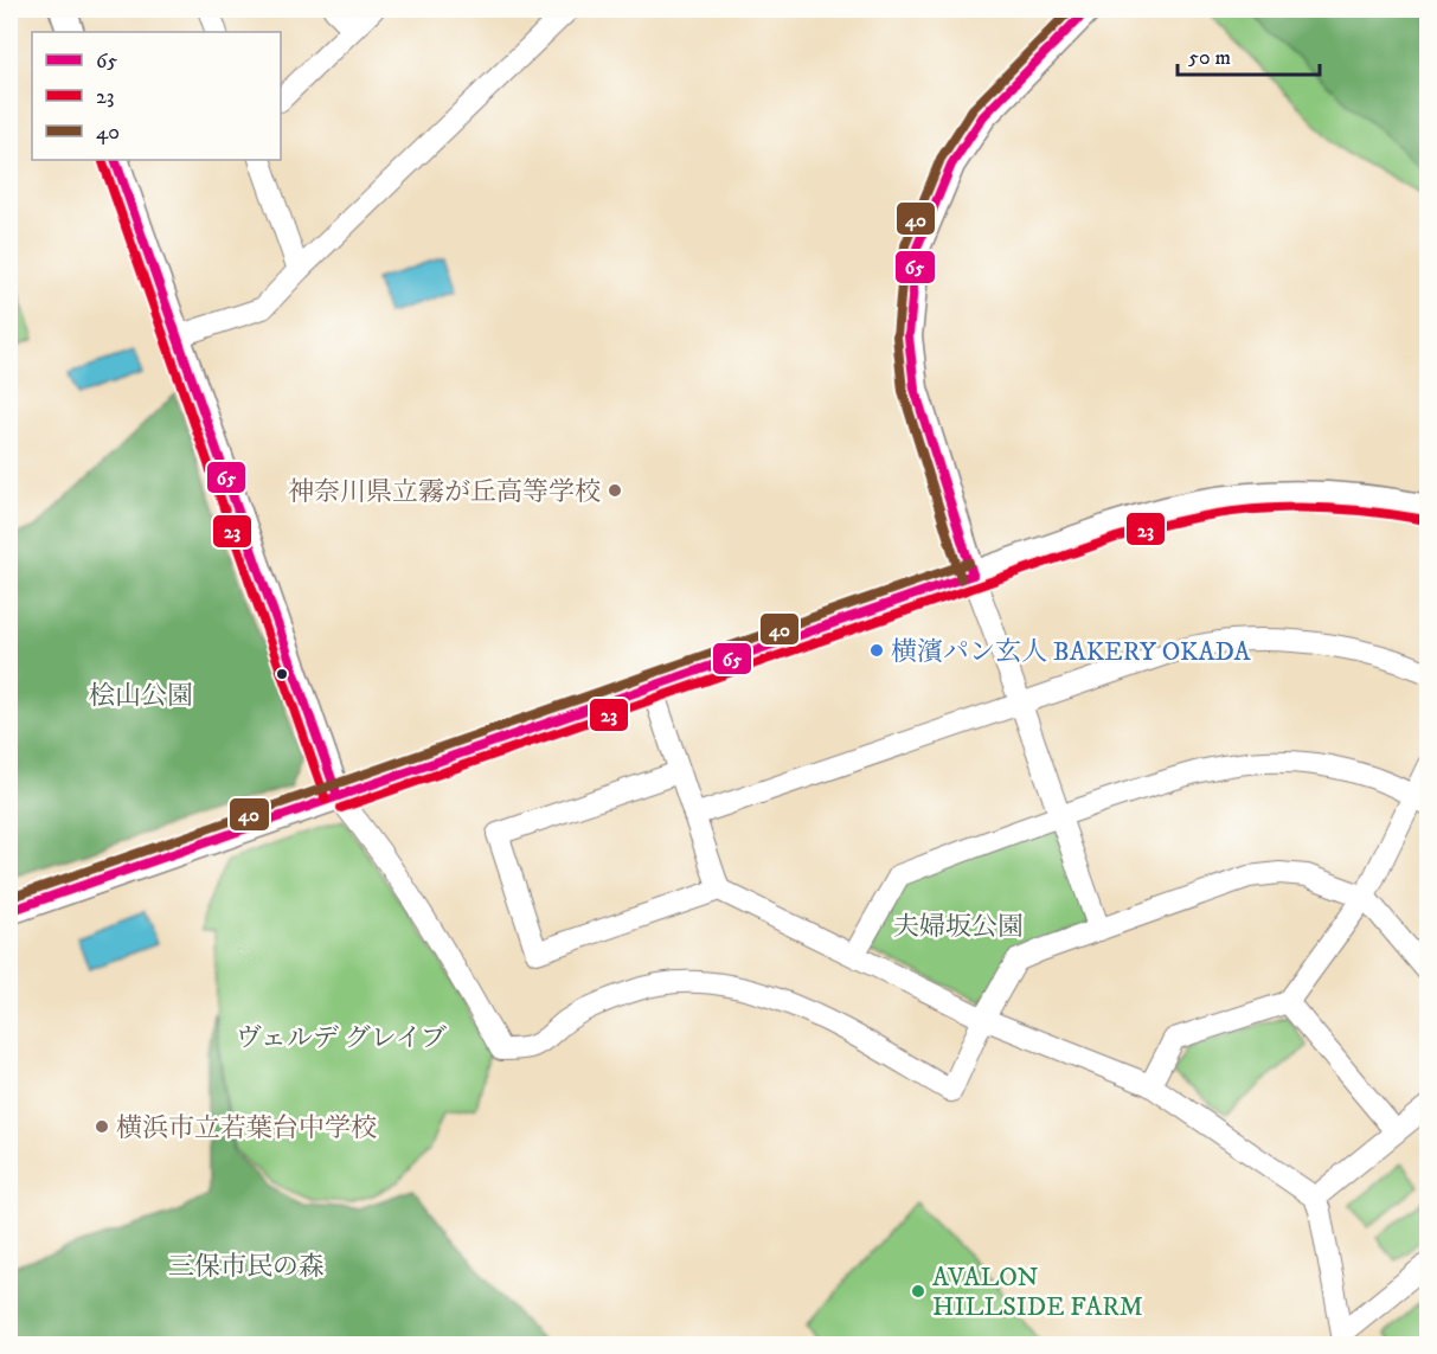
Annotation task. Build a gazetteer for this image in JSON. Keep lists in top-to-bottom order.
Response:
{
  "parks": [
    "桧山公園",
    "夫婦坂公園",
    "ヴェルデ グレイブ",
    "三保市民の森"
  ],
  "places": [
    "神奈川県立霧が丘高等学校",
    "横濱パン玄人 BAKERY OKADA",
    "横浜市立若葉台中学校",
    "AVALON HILLSIDE FARM"
  ],
  "lines": ["transit line 65", "transit line 40", "transit line 23"],
  "legend": ["65", "23", "40"],
  "scale_bar": "50 m"
}
